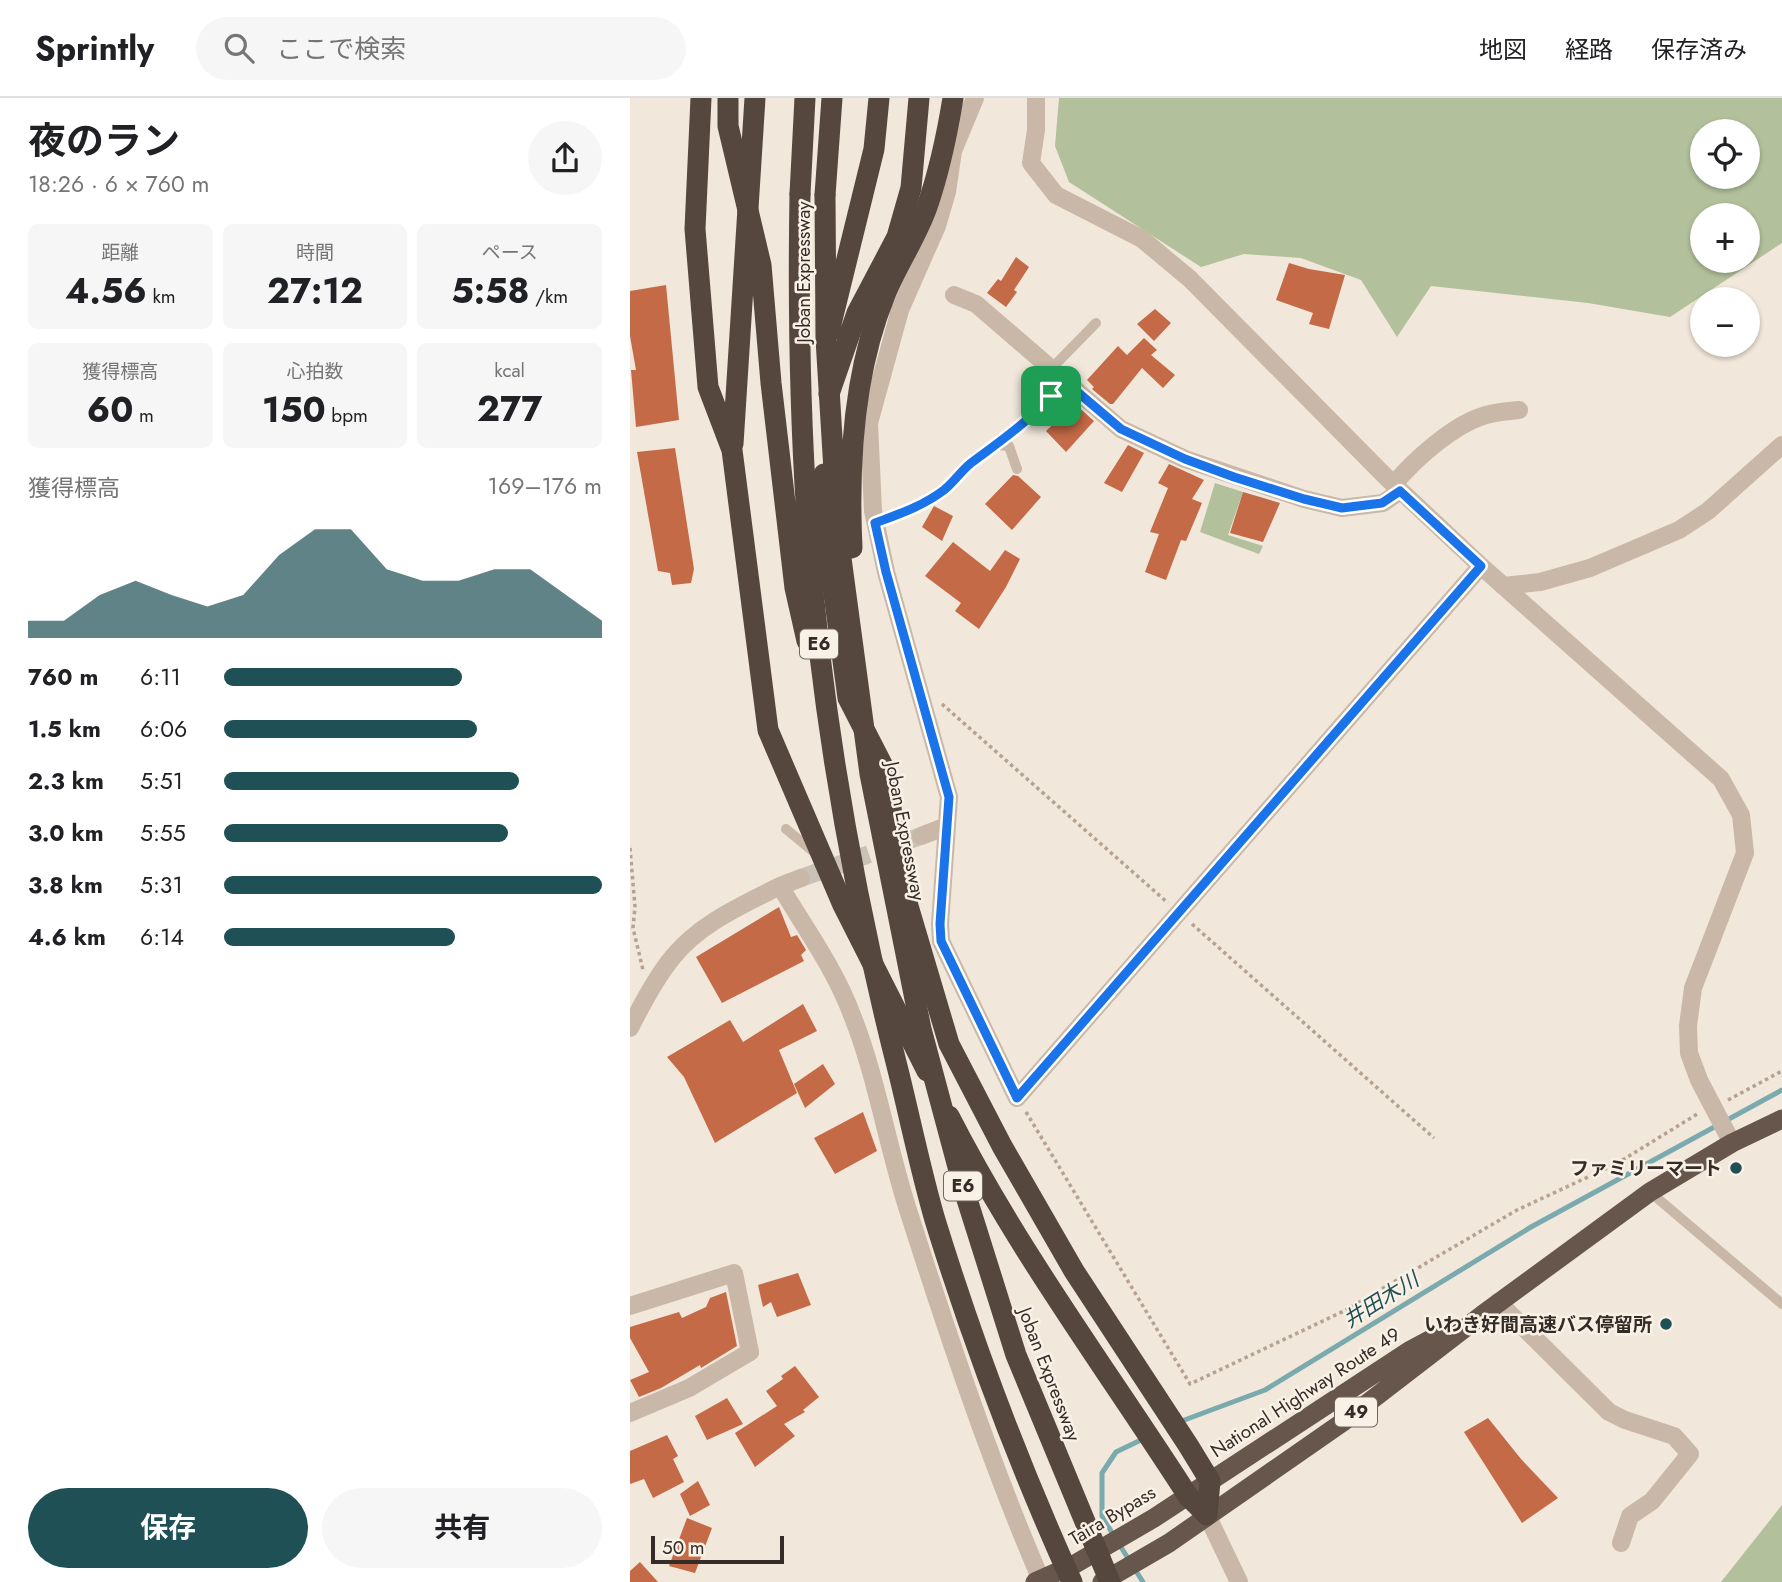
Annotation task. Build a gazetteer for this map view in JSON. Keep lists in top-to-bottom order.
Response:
{
  "streets": {
    "highway": [
      "Joban Expressway",
      "E6",
      "National Highway Route 49",
      "49",
      "Taira Bypass"
    ]
  },
  "crossings": [
    ["Joban Expressway", "49"],
    ["National Highway Route 49", "49"],
    ["National Highway Route 49", "Taira Bypass"]
  ],
  "water": ["井田木川"],
  "places": ["ファミリーマート", "いわき好間高速バス停留所"],
  "scale_bar": "50 m",
  "page": {
    "header": "Sprintly",
    "search": "ここで検索",
    "nav": ["地図", "経路", "保存済み"],
    "heading": ["夜のラン", "18:26 · 6 × 760 m"],
    "map_buttons": ["+", "−"],
    "stats": [
      ["距離", "4.56 km"],
      ["時間", "27:12"],
      ["ペース", "5:58 /km"],
      ["獲得標高", "60 m"],
      ["心拍数", "150 bpm"],
      ["kcal", "277"]
    ],
    "chart": ["獲得標高", "169–176 m"],
    "list": [
      {
        "name": "760 m",
        "note": "6:11"
      },
      {
        "name": "1.5 km",
        "note": "6:06"
      },
      {
        "name": "2.3 km",
        "note": "5:51"
      },
      {
        "name": "3.0 km",
        "note": "5:55"
      },
      {
        "name": "3.8 km",
        "note": "5:31"
      },
      {
        "name": "4.6 km",
        "note": "6:14"
      }
    ],
    "buttons": ["保存", "共有"],
    "scale": "50 m"
  }
}
